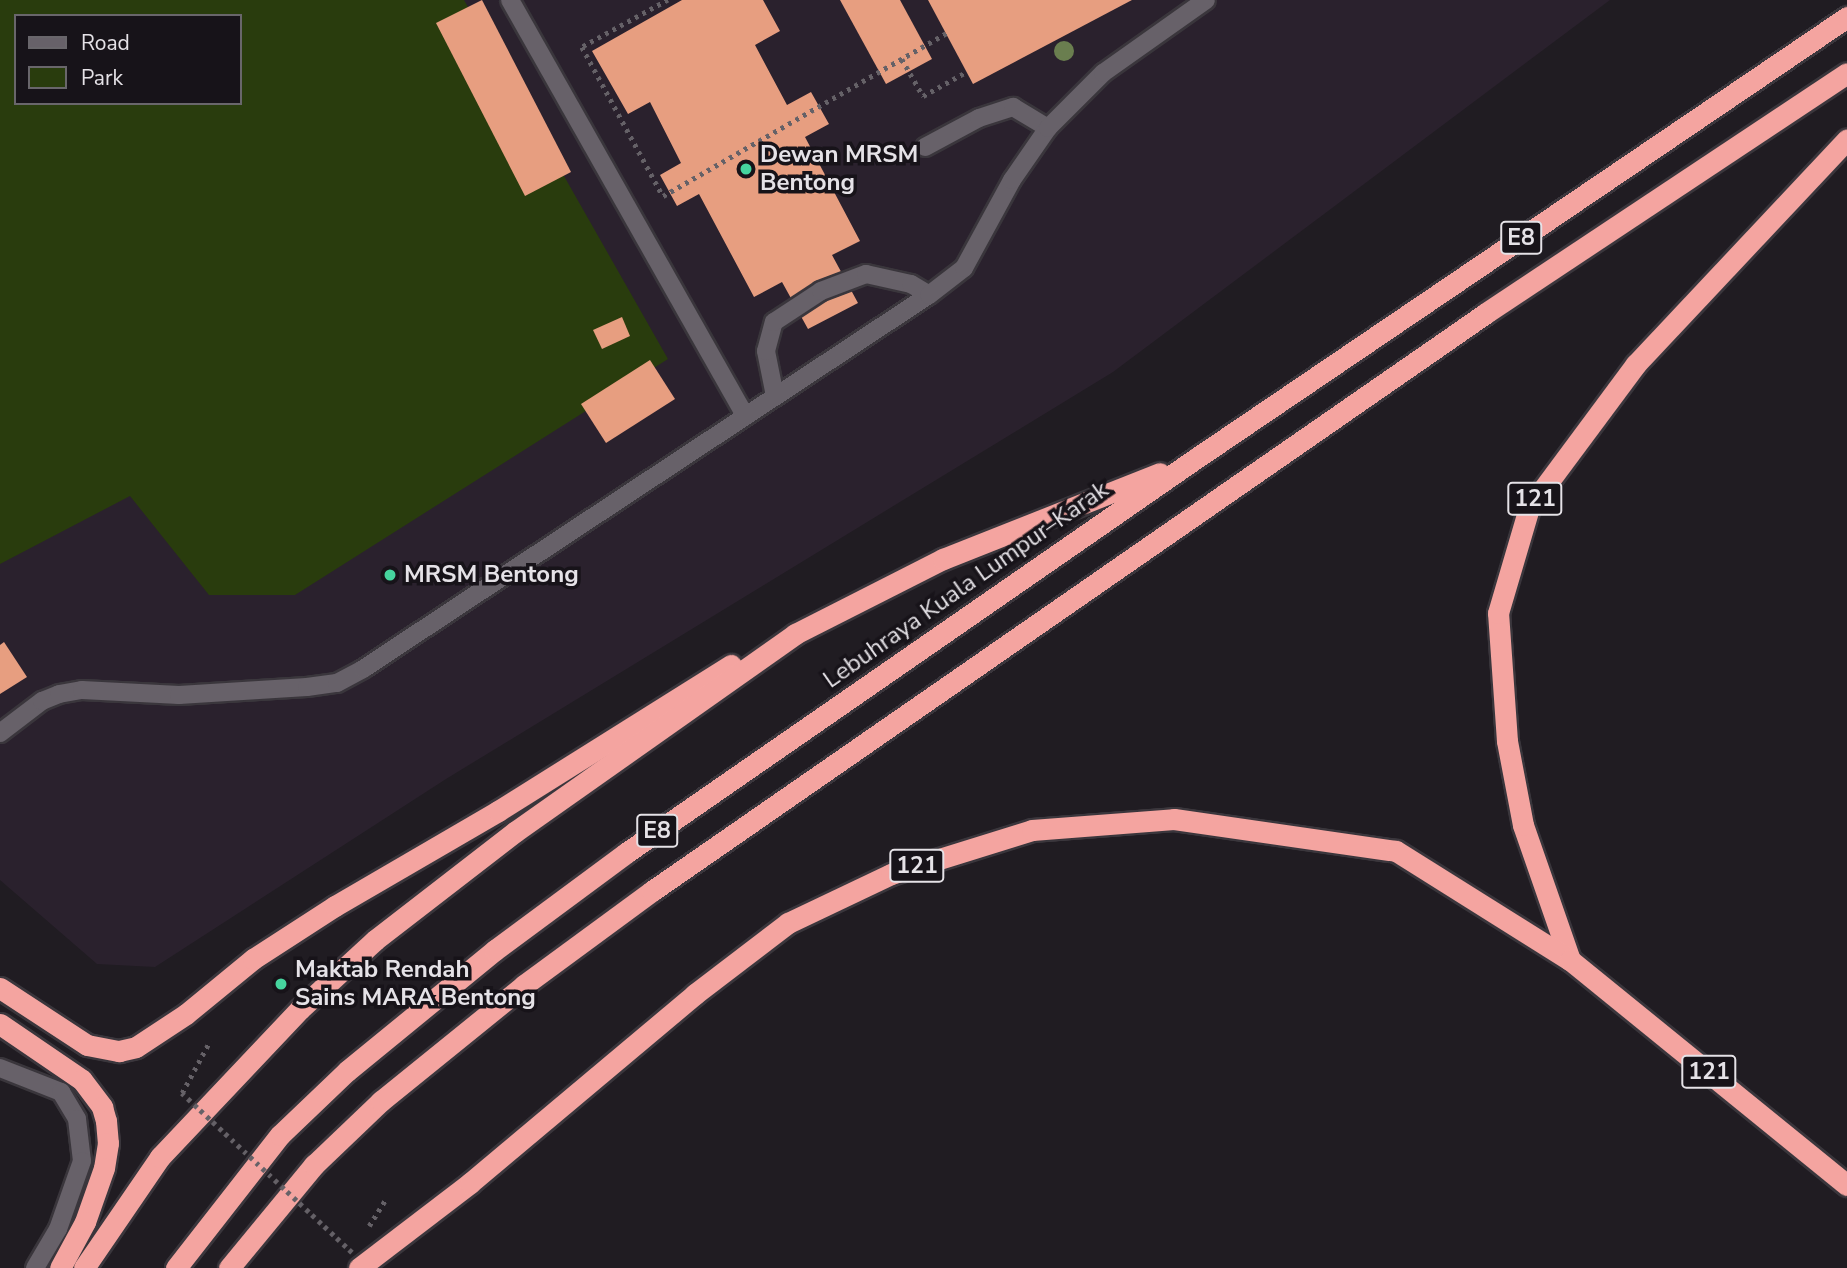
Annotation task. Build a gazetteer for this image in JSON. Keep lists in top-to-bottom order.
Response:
{
  "streets": {
    "highway": ["E8", "121", "Lebuhraya Kuala Lumpur–Karak"]
  },
  "places": ["Dewan MRSM Bentong", "MRSM Bentong", "Maktab Rendah Sains MARA Bentong"],
  "legend": ["Road", "Park"]
}
